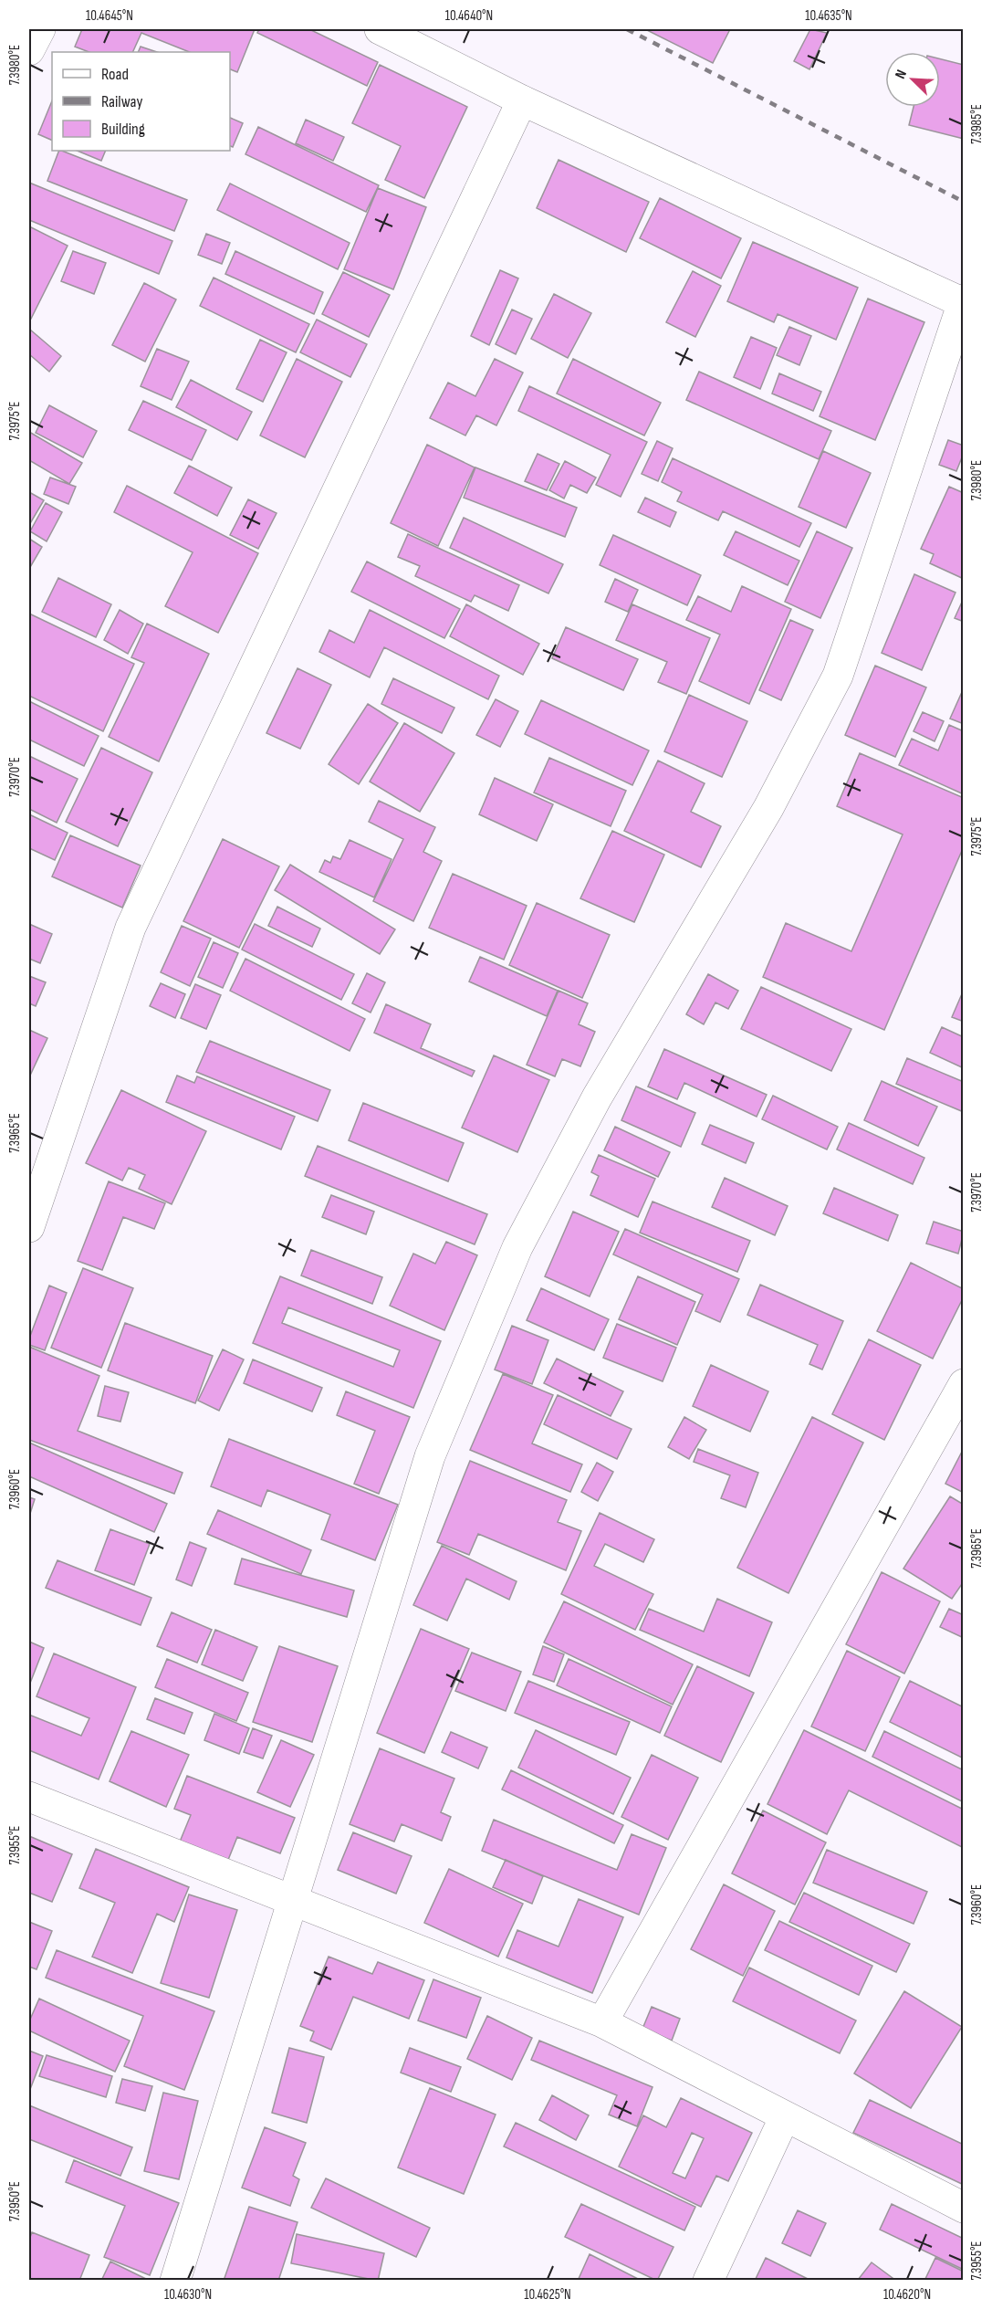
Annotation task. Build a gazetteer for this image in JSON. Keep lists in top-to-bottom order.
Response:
{
  "legend": ["Road", "Railway", "Building"],
  "north": "top left",
  "coordinates": [
    "10.4645°N",
    "10.4640°N",
    "10.4635°N",
    "7.3980°E",
    "7.3985°E",
    "7.3975°E",
    "7.3970°E",
    "7.3965°E",
    "7.3960°E",
    "7.3955°E",
    "7.3950°E",
    "10.4630°N",
    "10.4625°N",
    "10.4620°N"
  ]
}
